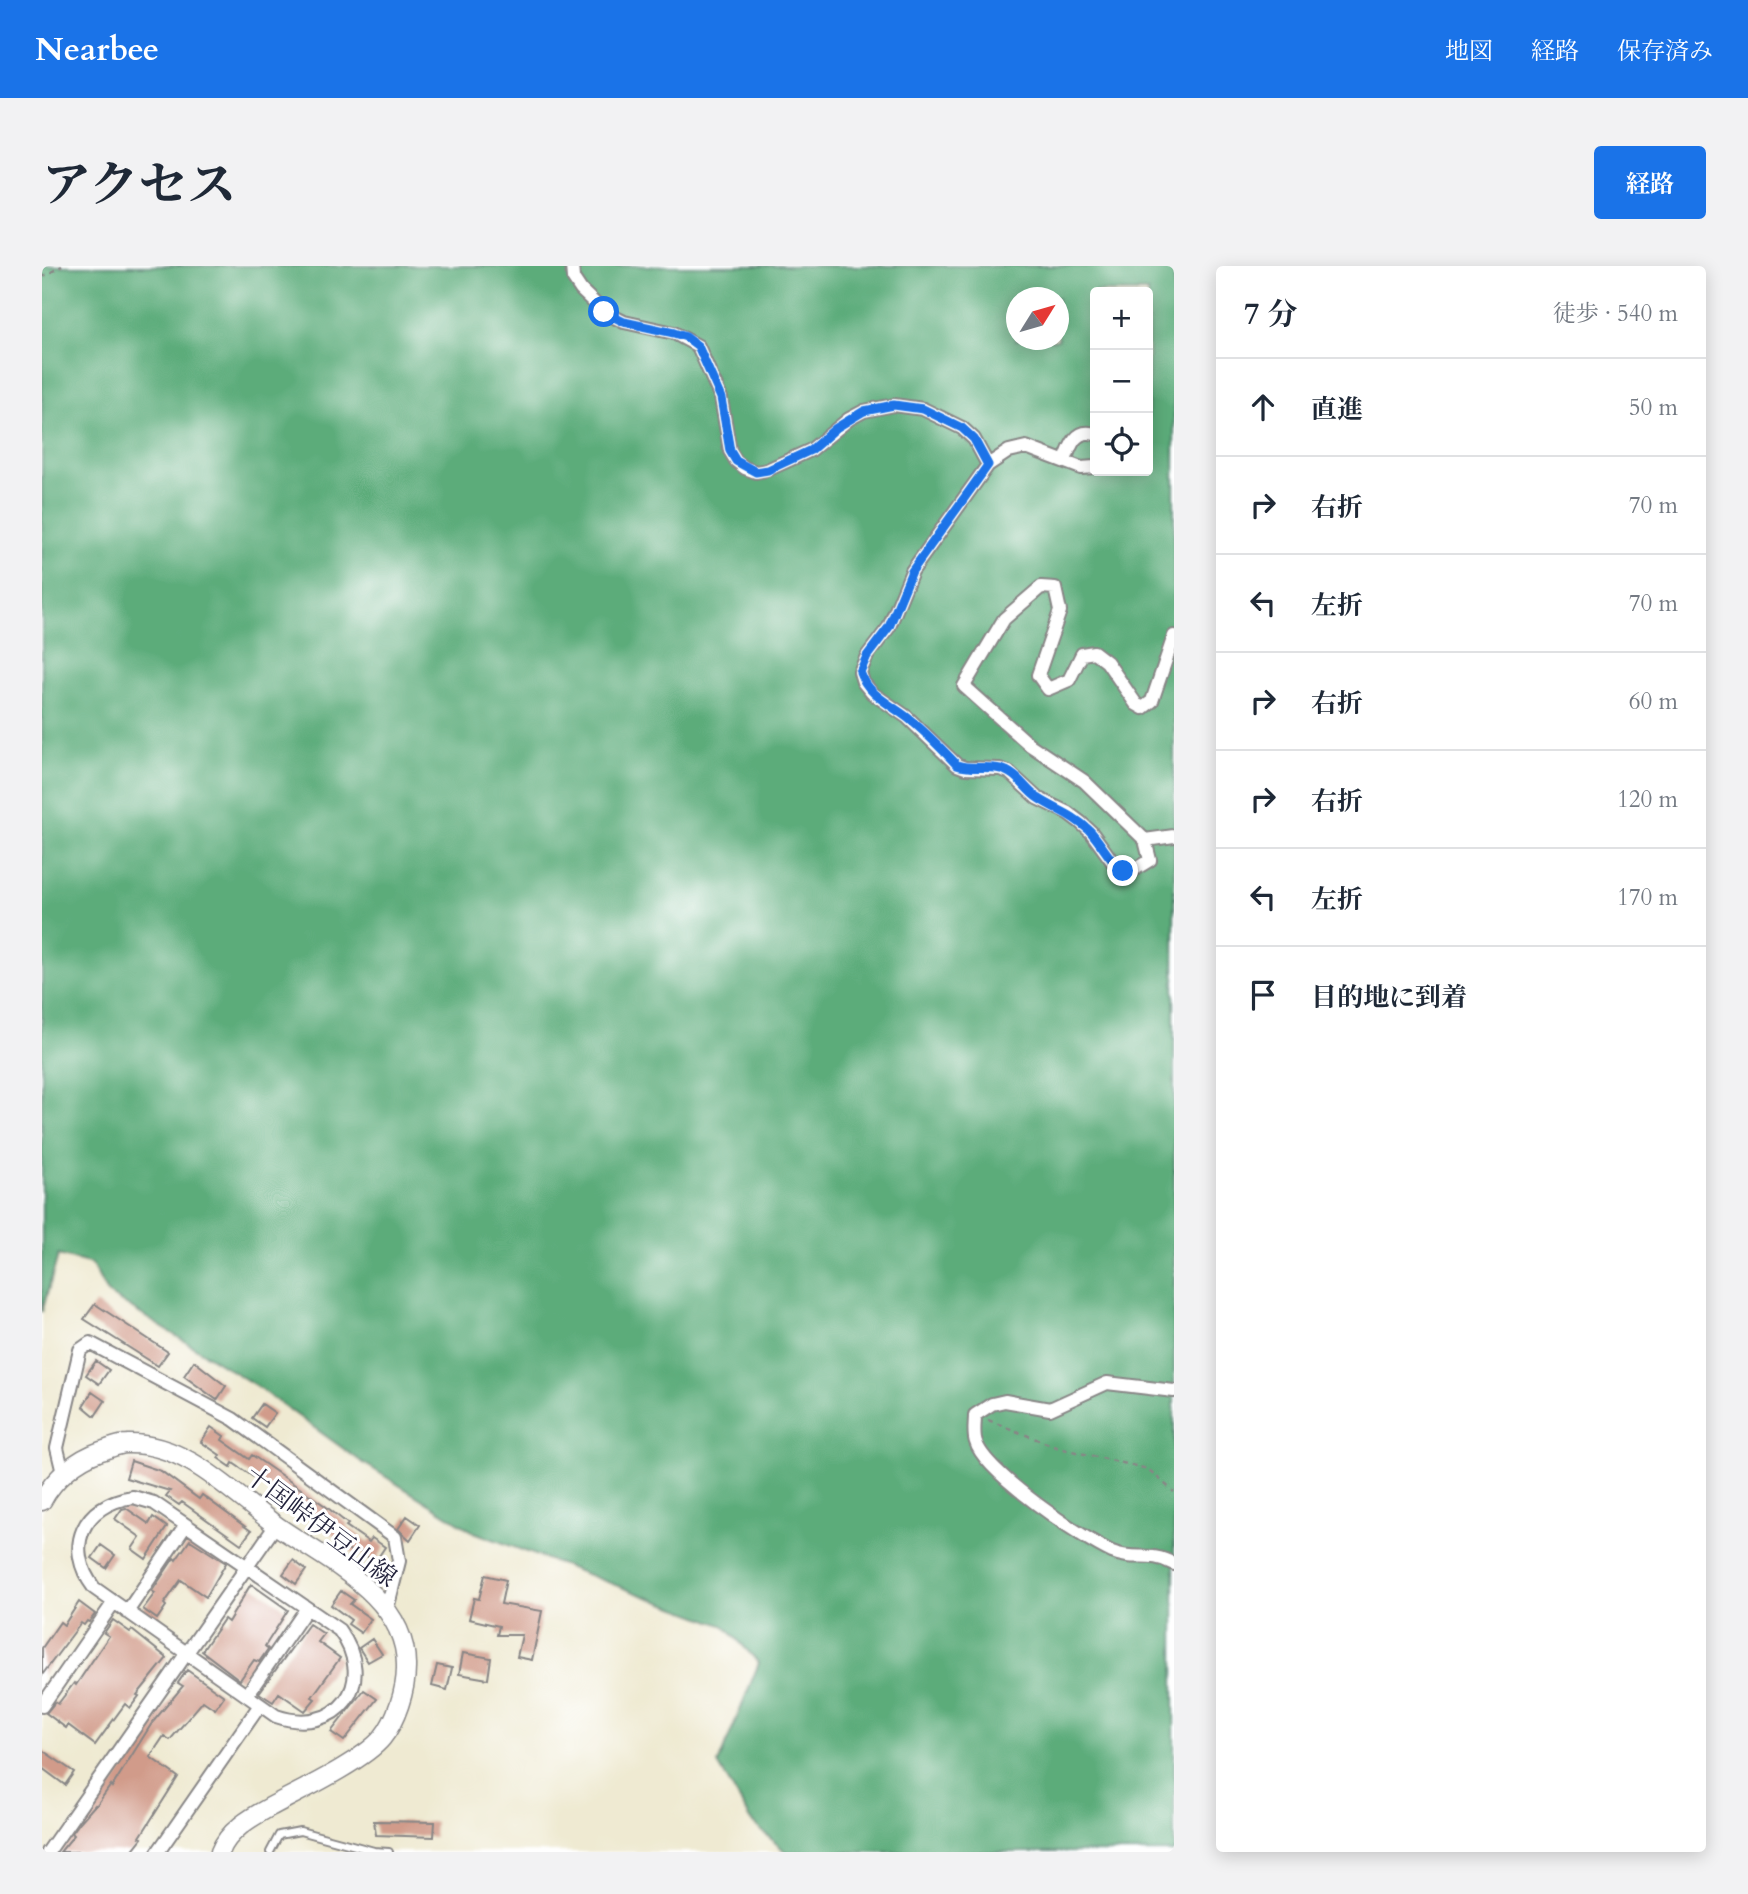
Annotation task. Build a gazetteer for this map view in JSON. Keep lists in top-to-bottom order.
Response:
{
  "streets": {
    "main road": ["十国峠伊豆山線"]
  },
  "north": "top right",
  "page": {
    "header": "Nearbee",
    "nav": ["地図", "経路", "保存済み"],
    "title": "アクセス",
    "buttons": "経路",
    "heading": ["7 分", "徒歩 · 540 m"],
    "map_buttons": ["+", "−"],
    "list": [
      ["直進", "50 m"],
      ["右折", "70 m"],
      ["左折", "70 m"],
      ["右折", "60 m"],
      ["右折", "120 m"],
      ["左折", "170 m"],
      "目的地に到着"
    ]
  }
}
